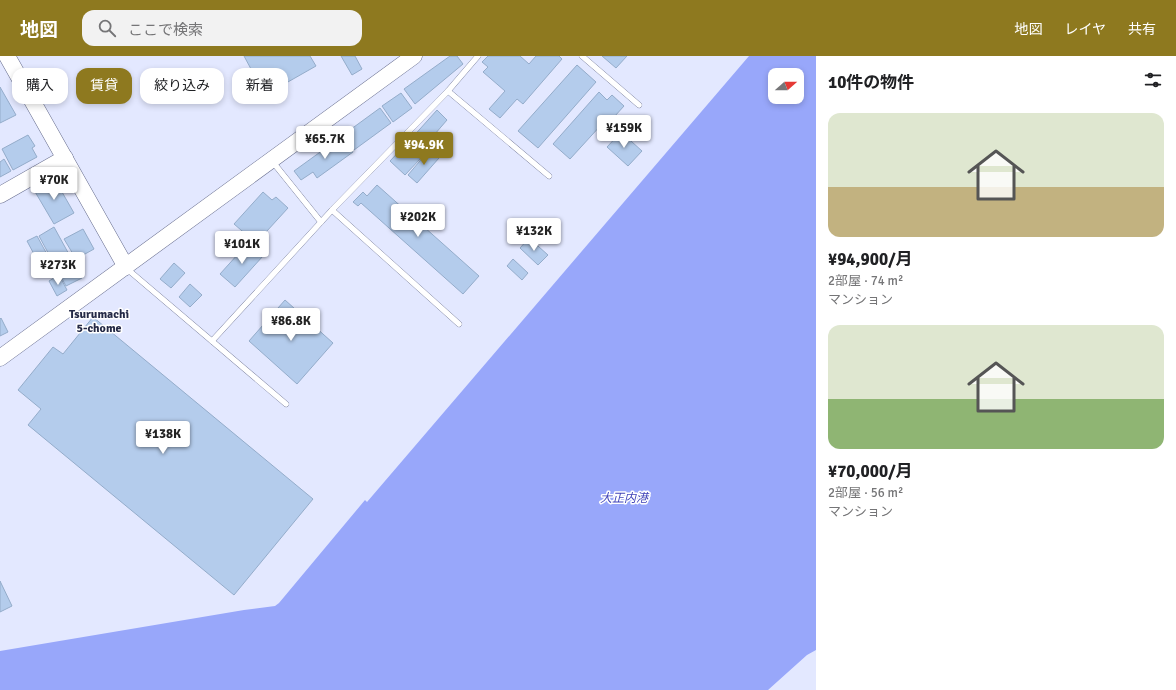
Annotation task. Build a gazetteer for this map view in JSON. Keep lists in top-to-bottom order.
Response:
{
  "districts": ["Tsurumachi 5-chome"],
  "water": ["大正内港"],
  "north": "right",
  "page": {
    "header": "地図",
    "search": "ここで検索",
    "nav": ["地図", "レイヤ", "共有"],
    "heading": "10件の物件",
    "chip": [
      "購入",
      "賃貸",
      "絞り込み",
      "新着"
    ],
    "list": [
      {
        "name": "¥94,900/月",
        "note": "2部屋 · 74 m² · マンション"
      },
      {
        "name": "¥70,000/月",
        "note": "2部屋 · 56 m² · マンション"
      }
    ],
    "price": [
      "¥159K",
      "¥65.7K",
      "¥94.9K",
      "¥70K",
      "¥202K",
      "¥132K",
      "¥101K",
      "¥273K",
      "¥86.8K",
      "¥138K"
    ]
  }
}
